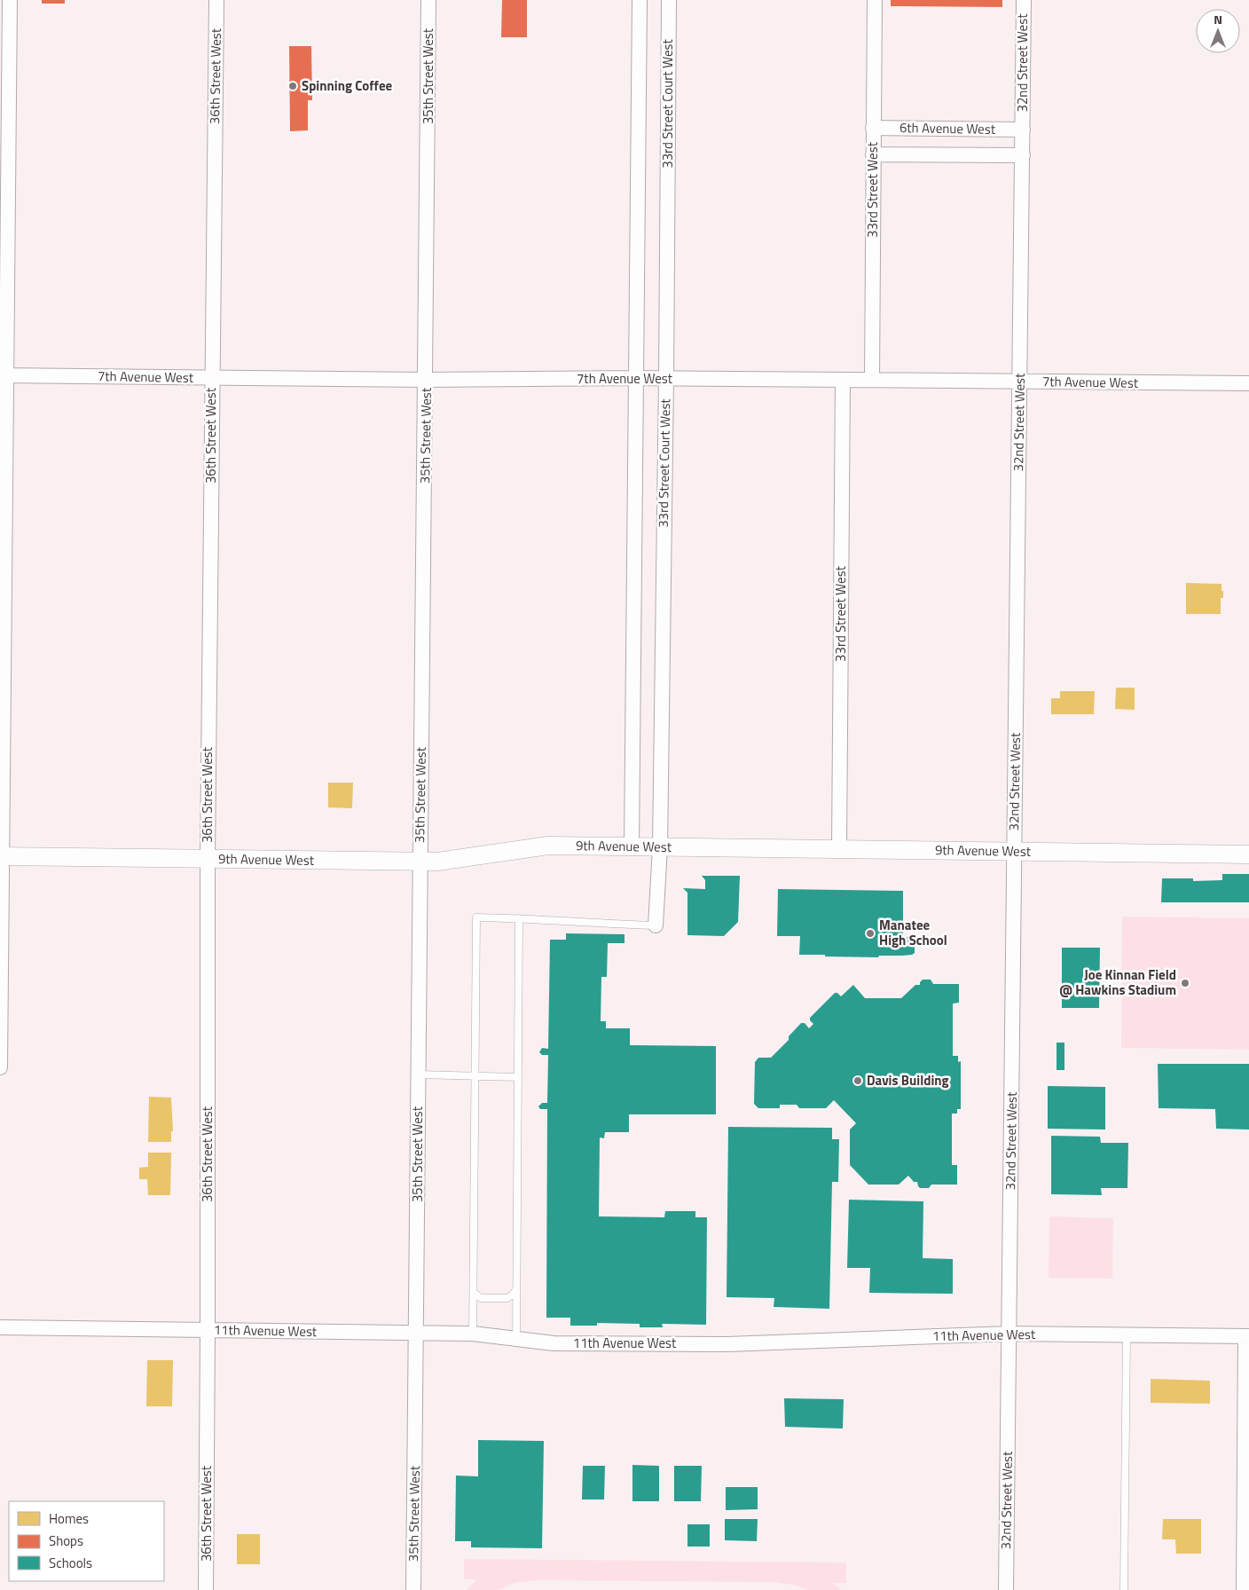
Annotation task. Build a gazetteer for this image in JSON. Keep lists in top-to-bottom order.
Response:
{
  "streets": {
    "street": [
      "32nd Street West",
      "36th Street West",
      "35th Street West",
      "33rd Street Court West",
      "6th Avenue West",
      "33rd Street West",
      "7th Avenue West",
      "9th Avenue West",
      "11th Avenue West"
    ]
  },
  "crossings": [
    ["32nd Street West", "6th Avenue West"],
    ["32nd Street West", "7th Avenue West"],
    ["32nd Street West", "9th Avenue West"],
    ["32nd Street West", "11th Avenue West"],
    ["36th Street West", "7th Avenue West"],
    ["36th Street West", "9th Avenue West"],
    ["36th Street West", "11th Avenue West"],
    ["35th Street West", "7th Avenue West"],
    ["35th Street West", "9th Avenue West"],
    ["35th Street West", "11th Avenue West"],
    ["33rd Street Court West", "7th Avenue West"],
    ["33rd Street Court West", "9th Avenue West"],
    ["6th Avenue West", "33rd Street West"],
    ["33rd Street West", "7th Avenue West"],
    ["33rd Street West", "9th Avenue West"]
  ],
  "places": [
    "Spinning Coffee",
    "Manatee High School",
    "Joe Kinnan Field @ Hawkins Stadium",
    "Davis Building"
  ],
  "legend": ["Homes", "Shops", "Schools"],
  "north": "top"
}
